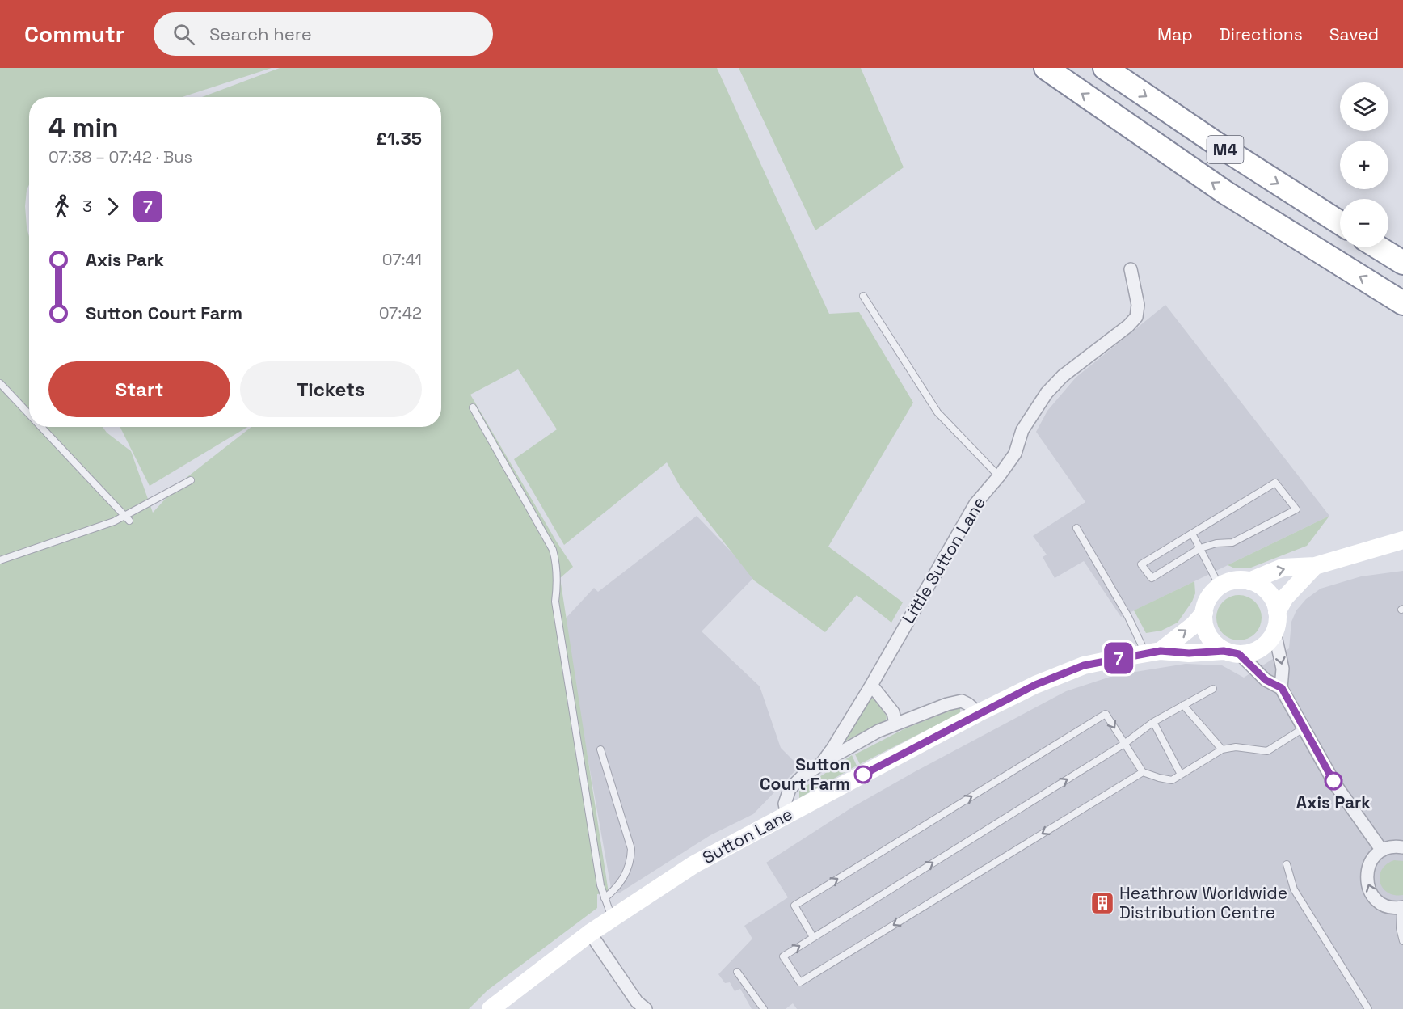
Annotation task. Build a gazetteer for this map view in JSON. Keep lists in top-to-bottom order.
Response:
{
  "streets": {
    "highway": ["M4"],
    "street": ["Little Sutton Lane", "Sutton Lane"]
  },
  "crossings": [
    ["Little Sutton Lane", "Sutton Lane"]
  ],
  "places": {
    "other": ["Sutton Court Farm", "Axis Park"],
    "building": ["Heathrow Worldwide Distribution Centre"]
  },
  "lines": ["bus line 7"],
  "page": {
    "header": "Commutr",
    "search": "Search here",
    "nav": ["Map", "Directions", "Saved"],
    "on_map": "7",
    "map_buttons": ["+", "−"],
    "heading": ["4 min", "07:38 – 07:42 · Bus", "£1.35"],
    "legs": ["3", "7"],
    "list": [
      {
        "name": "Axis Park",
        "value": "07:41"
      },
      {
        "name": "Sutton Court Farm",
        "value": "07:42"
      }
    ],
    "buttons": ["Start", "Tickets"]
  }
}
